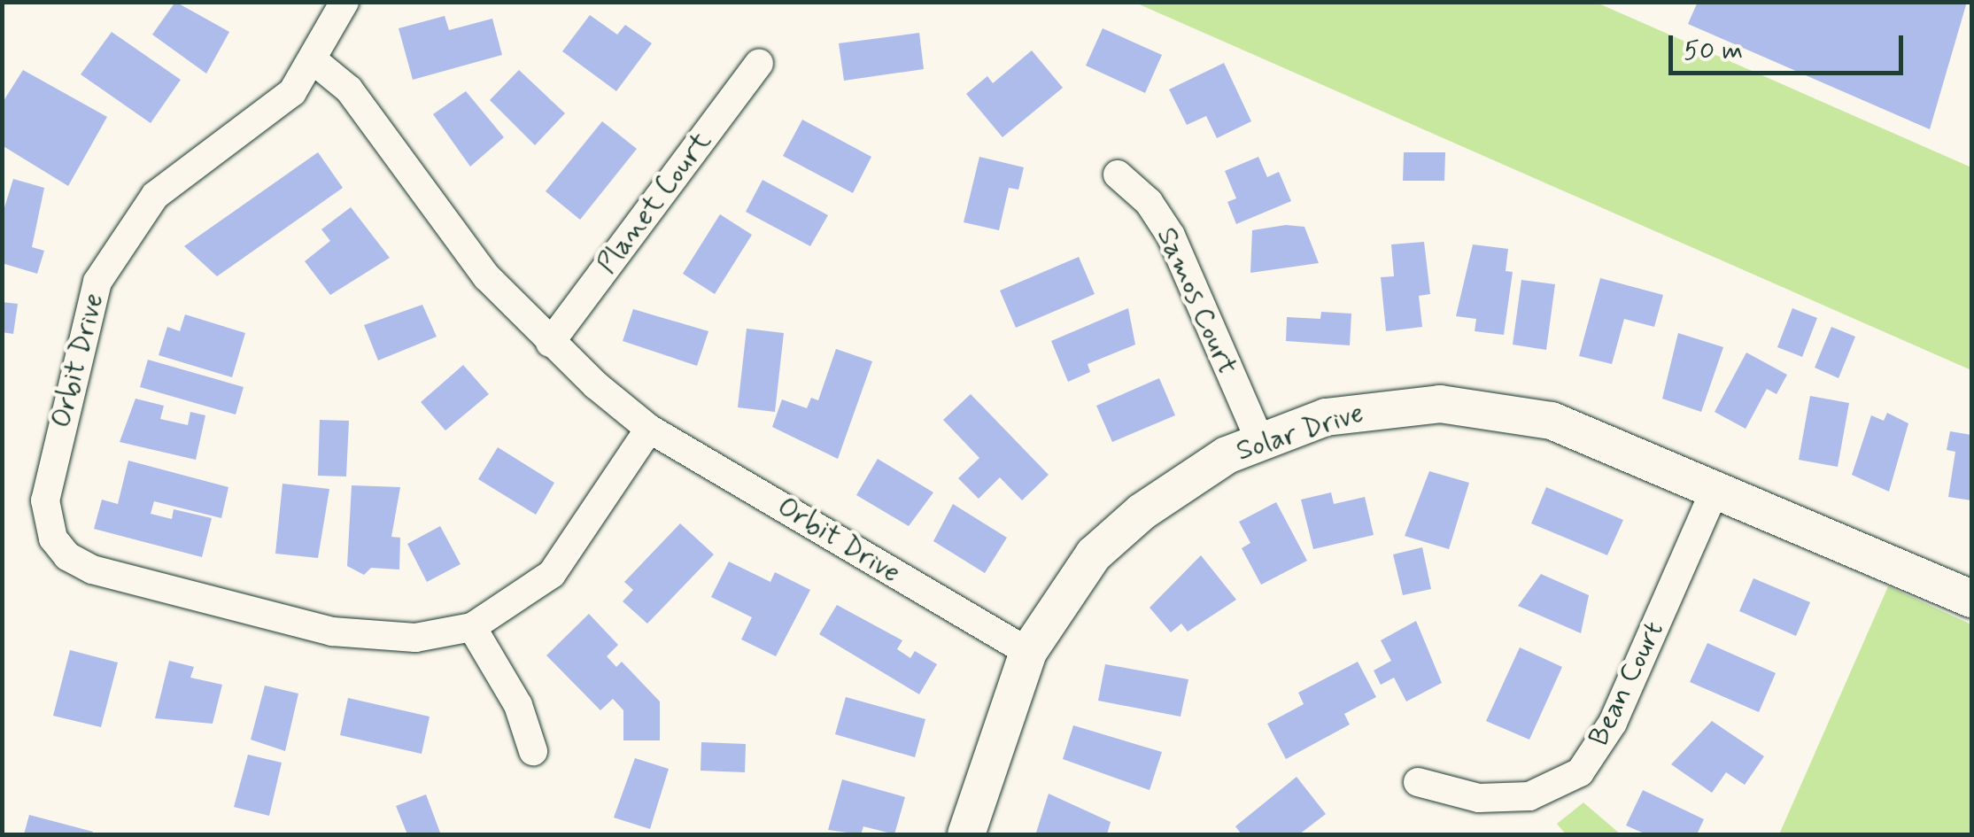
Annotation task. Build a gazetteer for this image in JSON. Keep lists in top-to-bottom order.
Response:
{
  "streets": {
    "street": [
      "Planet Court",
      "Samos Court",
      "Orbit Drive",
      "Solar Drive",
      "Bean Court"
    ]
  },
  "crossings": [
    ["Planet Court", "Orbit Drive"],
    ["Samos Court", "Solar Drive"],
    ["Orbit Drive", "Solar Drive"],
    ["Solar Drive", "Bean Court"]
  ],
  "scale_bar": "50 m"
}
